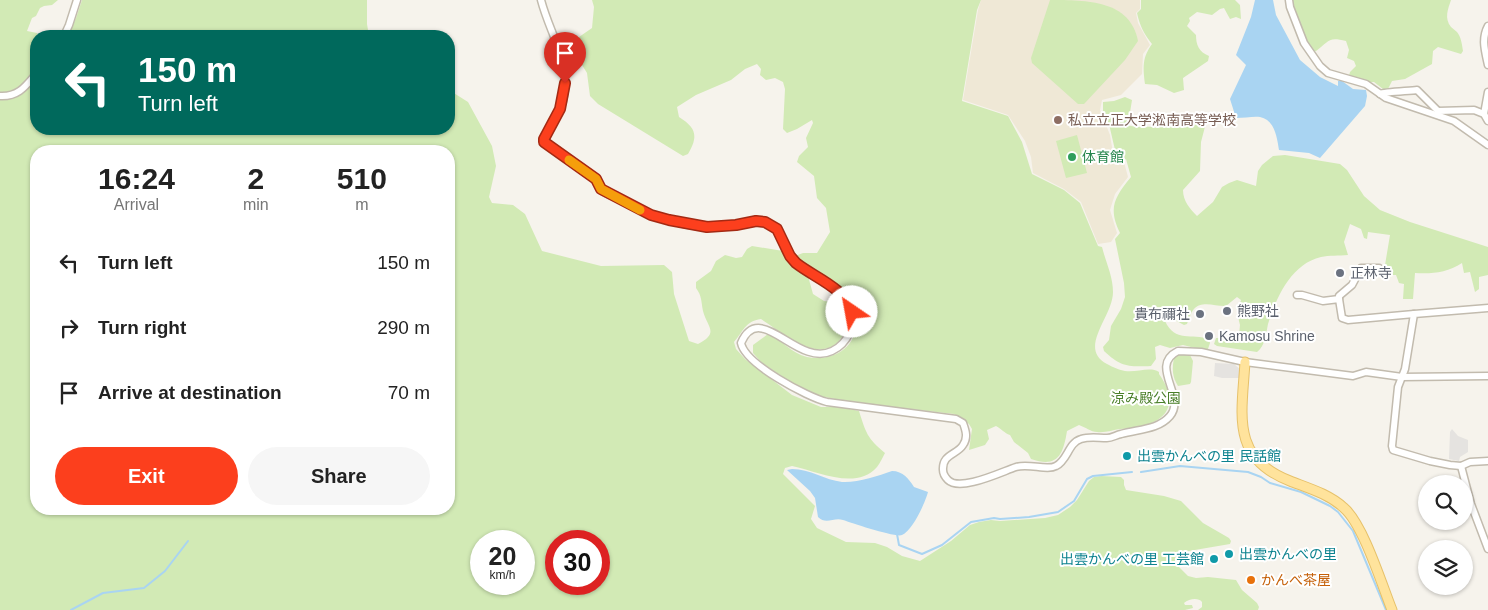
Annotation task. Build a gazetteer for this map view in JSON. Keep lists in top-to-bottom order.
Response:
{
  "parks": ["涼み殿公園"],
  "places": [
    "私立立正大学淞南高等学校",
    "体育館",
    "正林寺",
    "熊野社",
    "貴布禰社",
    "Kamosu Shrine",
    "出雲かんべの里 民話館",
    "出雲かんべの里",
    "出雲かんべの里 工芸館",
    "かんべ茶屋"
  ],
  "page": {
    "turn": ["150 m", "Turn left"],
    "eta": [
      "16:24",
      "Arrival",
      "2",
      "min",
      "510",
      "m"
    ],
    "list": [
      {
        "name": "Turn left",
        "value": "150 m"
      },
      {
        "name": "Turn right",
        "value": "290 m"
      },
      {
        "name": "Arrive at destination",
        "value": "70 m"
      }
    ],
    "buttons": ["Exit", "Share"],
    "speed": "20 km/h",
    "limit": "30"
  }
}
